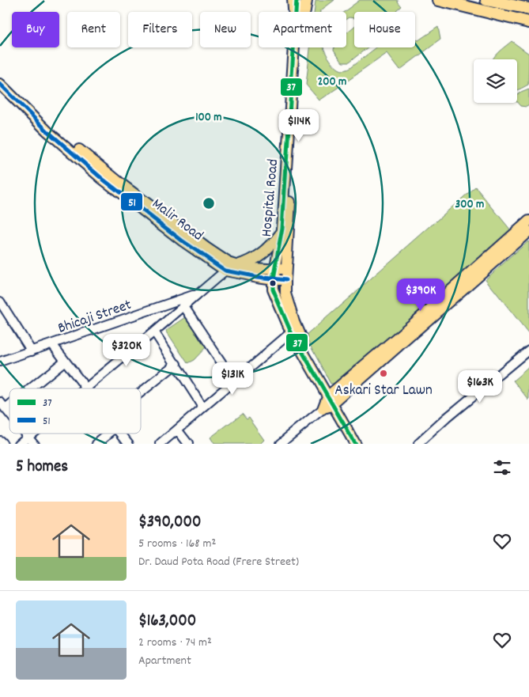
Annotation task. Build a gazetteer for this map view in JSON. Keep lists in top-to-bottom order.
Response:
{
  "streets": {
    "main road": ["Hospital Road", "Malir Road"],
    "street": ["Bhicaji Street"]
  },
  "crossings": [
    ["Hospital Road", "Malir Road"]
  ],
  "places": ["Askari Star Lawn"],
  "lines": ["transit line 37", "transit line 51"],
  "legend": ["37", "51"],
  "page": {
    "chip": [
      "Buy",
      "Rent",
      "Filters",
      "New",
      "Apartment",
      "House"
    ],
    "price": [
      "$114K",
      "$390K",
      "$320K",
      "$131K",
      "$163K"
    ],
    "heading": "5 homes",
    "list": [
      {
        "name": "$390,000",
        "note": "5 rooms · 168 m² · Dr. Daud Pota Road (Frere Street)"
      },
      {
        "name": "$163,000",
        "note": "2 rooms · 74 m² · Apartment"
      }
    ]
  },
  "rings": ["200 m", "100 m", "300 m"]
}
